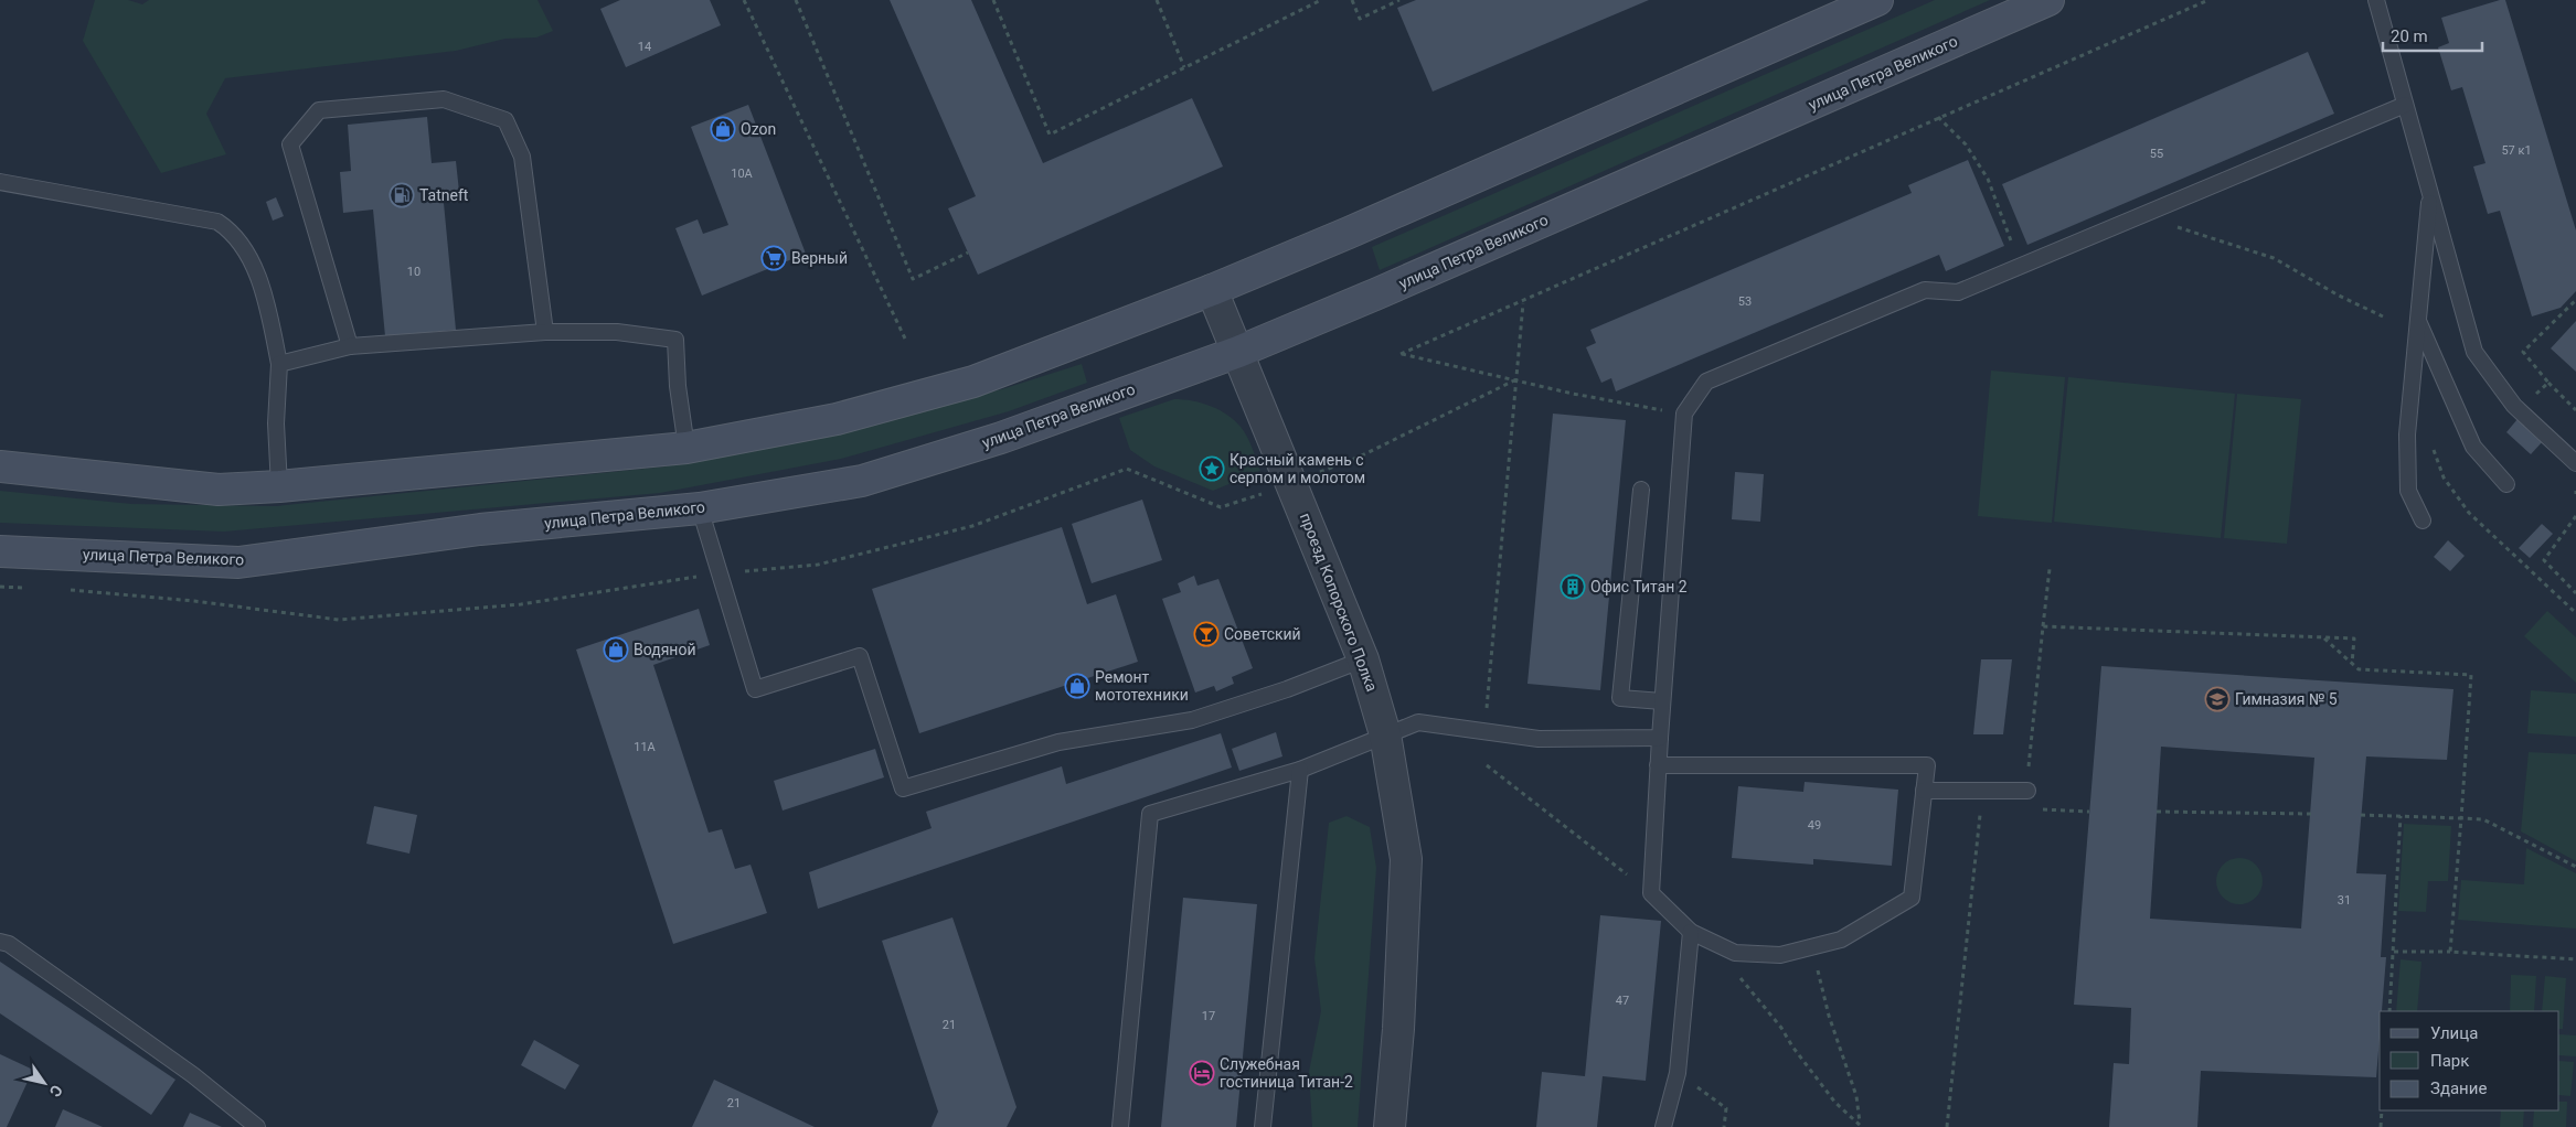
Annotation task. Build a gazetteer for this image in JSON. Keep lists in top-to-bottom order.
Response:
{
  "streets": {
    "street": ["улица Петра Великого", "проезд Копорского Полка"]
  },
  "crossings": [
    ["улица Петра Великого", "проезд Копорского Полка"]
  ],
  "places": {
    "shop": ["Ozon", "Водяной", "Ремонт мототехники"],
    "fuel station": ["Tatneft"],
    "supermarket": ["Верный"],
    "place": ["Красный камень с серпом и молотом"],
    "building": ["Офис Титан 2"],
    "bar": ["Советский"],
    "school or university": ["Гимназия № 5"],
    "hotel": ["Служебная гостиница Титан-2"]
  },
  "house_numbers": [
    "14",
    "57 к1",
    "55",
    "10А",
    "10",
    "53",
    "11А",
    "49",
    "31",
    "47",
    "17",
    "21",
    "21"
  ],
  "legend": ["Улица", "Парк", "Здание"],
  "scale_bar": "20 m",
  "north": "bottom right"
}
